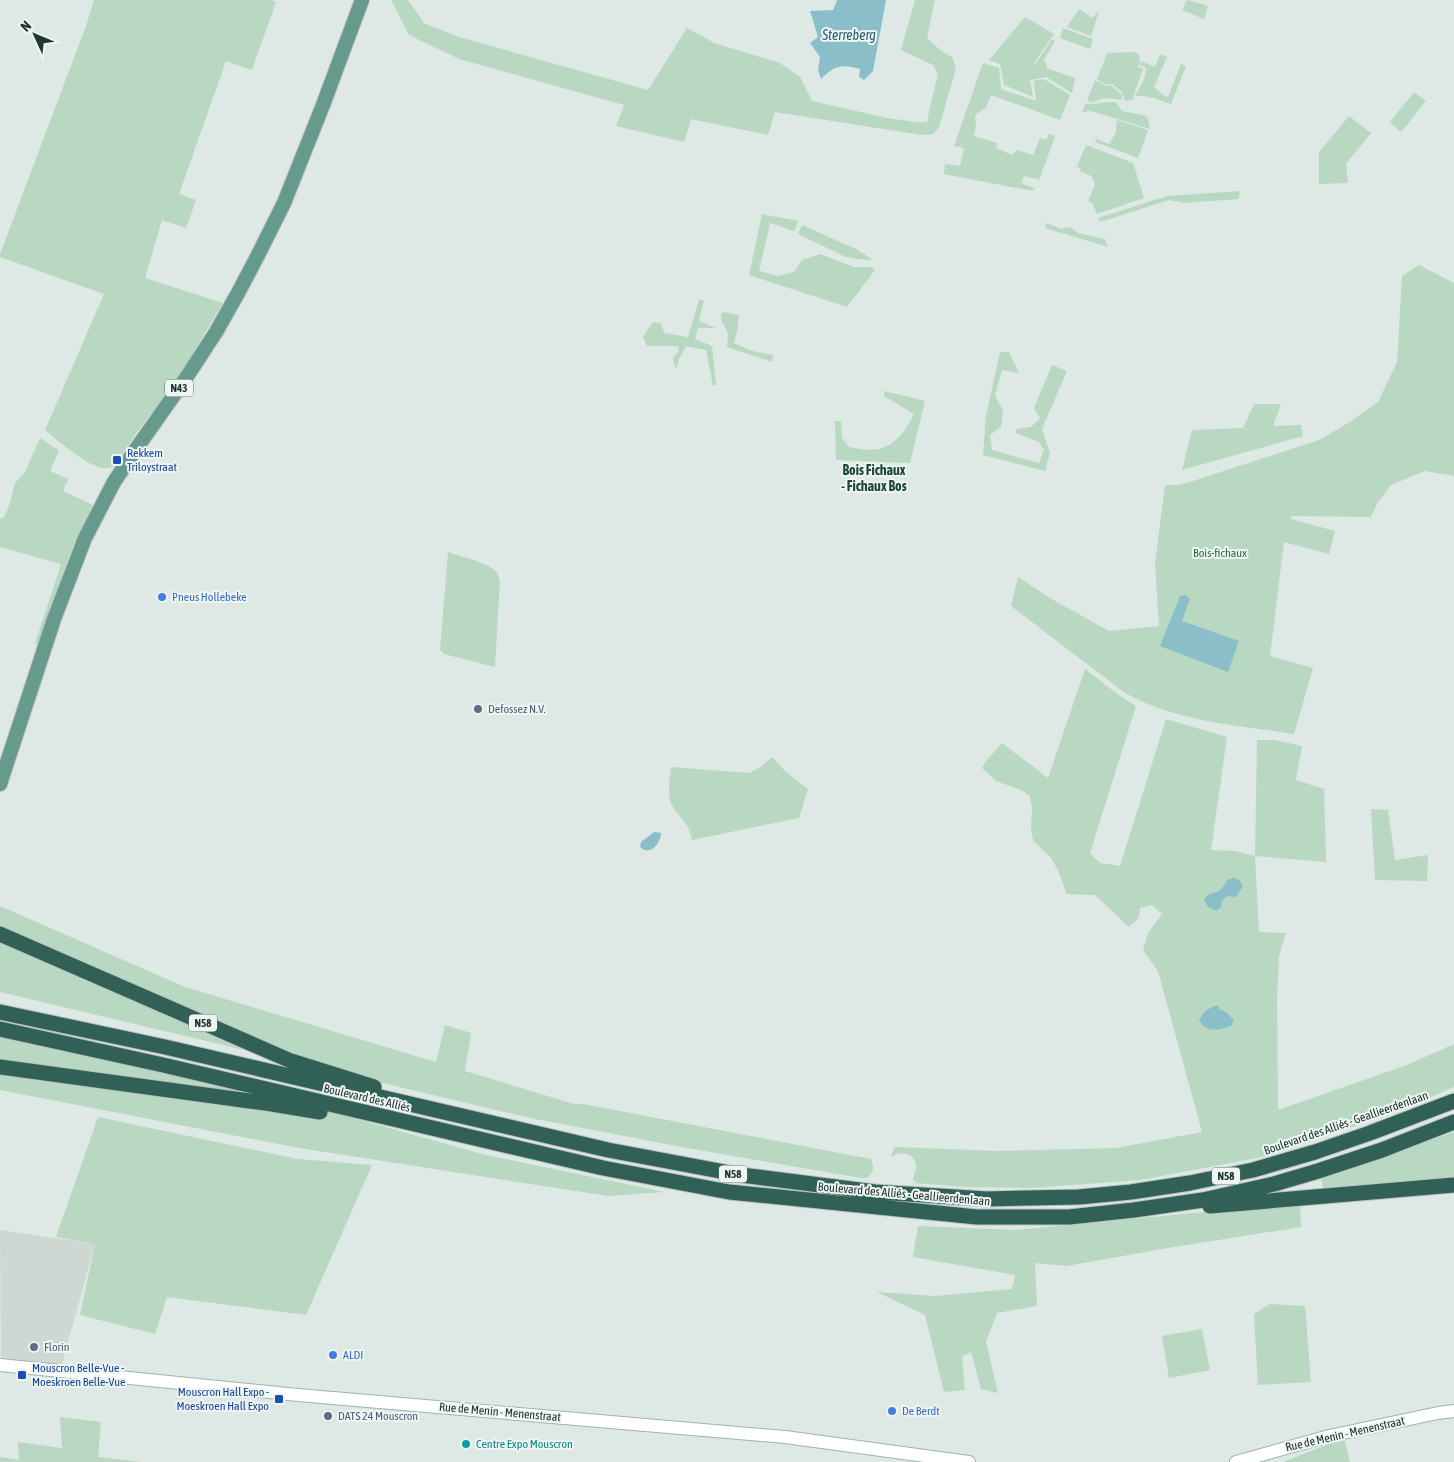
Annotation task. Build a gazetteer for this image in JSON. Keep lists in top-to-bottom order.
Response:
{
  "streets": {
    "highway": ["N58", "Boulevard des Alliés", "Boulevard des Alliés - Geallieerdenlaan"],
    "main road": ["N43"],
    "street": ["Rue de Menin - Menenstraat"]
  },
  "crossings": [
    ["N58", "Boulevard des Alliés"],
    ["Boulevard des Alliés", "Boulevard des Alliés - Geallieerdenlaan"]
  ],
  "districts": ["Bois Fichaux - Fichaux Bos"],
  "water": ["Sterreberg"],
  "parks": ["Bois-fichaux"],
  "places": {
    "transit": ["Rekkem Triloystraat", "Mouscron Belle-Vue - Moeskroen Belle-Vue", "Mouscron Hall Expo - Moeskroen Hall Expo"],
    "other": [
      "Pneus Hollebeke",
      "Defossez N.V.",
      "Florin",
      "ALDI",
      "De Berdt",
      "DATS 24 Mouscron",
      "Centre Expo Mouscron"
    ]
  },
  "north": "top left"
}
